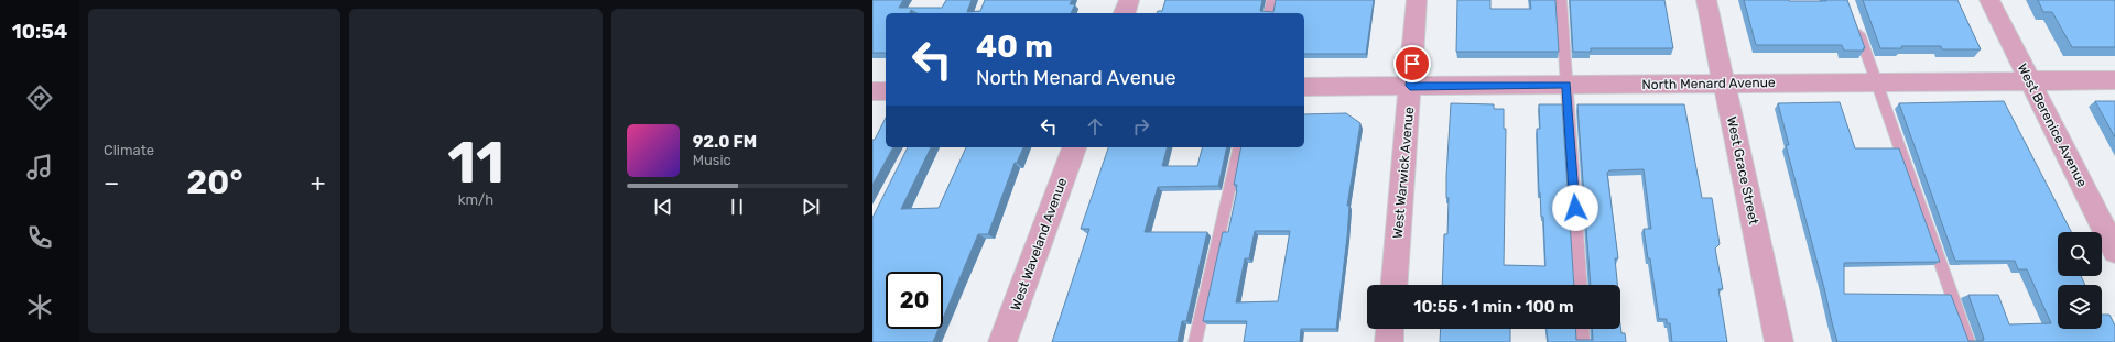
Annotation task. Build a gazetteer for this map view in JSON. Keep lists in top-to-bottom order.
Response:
{
  "streets": {
    "street": [
      "North Menard Avenue",
      "West Berenice Avenue",
      "West Grace Street",
      "West Warwick Avenue",
      "West Waveland Avenue"
    ]
  },
  "crossings": [
    ["North Menard Avenue", "West Berenice Avenue"],
    ["North Menard Avenue", "West Grace Street"],
    ["North Menard Avenue", "West Warwick Avenue"]
  ],
  "page": {
    "tabs": "10:54",
    "tile": [
      "Climate",
      ["11", "km/h"]
    ],
    "turn": ["40 m", "North Menard Avenue"],
    "song": ["92.0 FM", "Music"],
    "heat": ["−", "20°", "+"],
    "limit": "20",
    "trip": "10:55 · 1 min · 100 m"
  }
}
